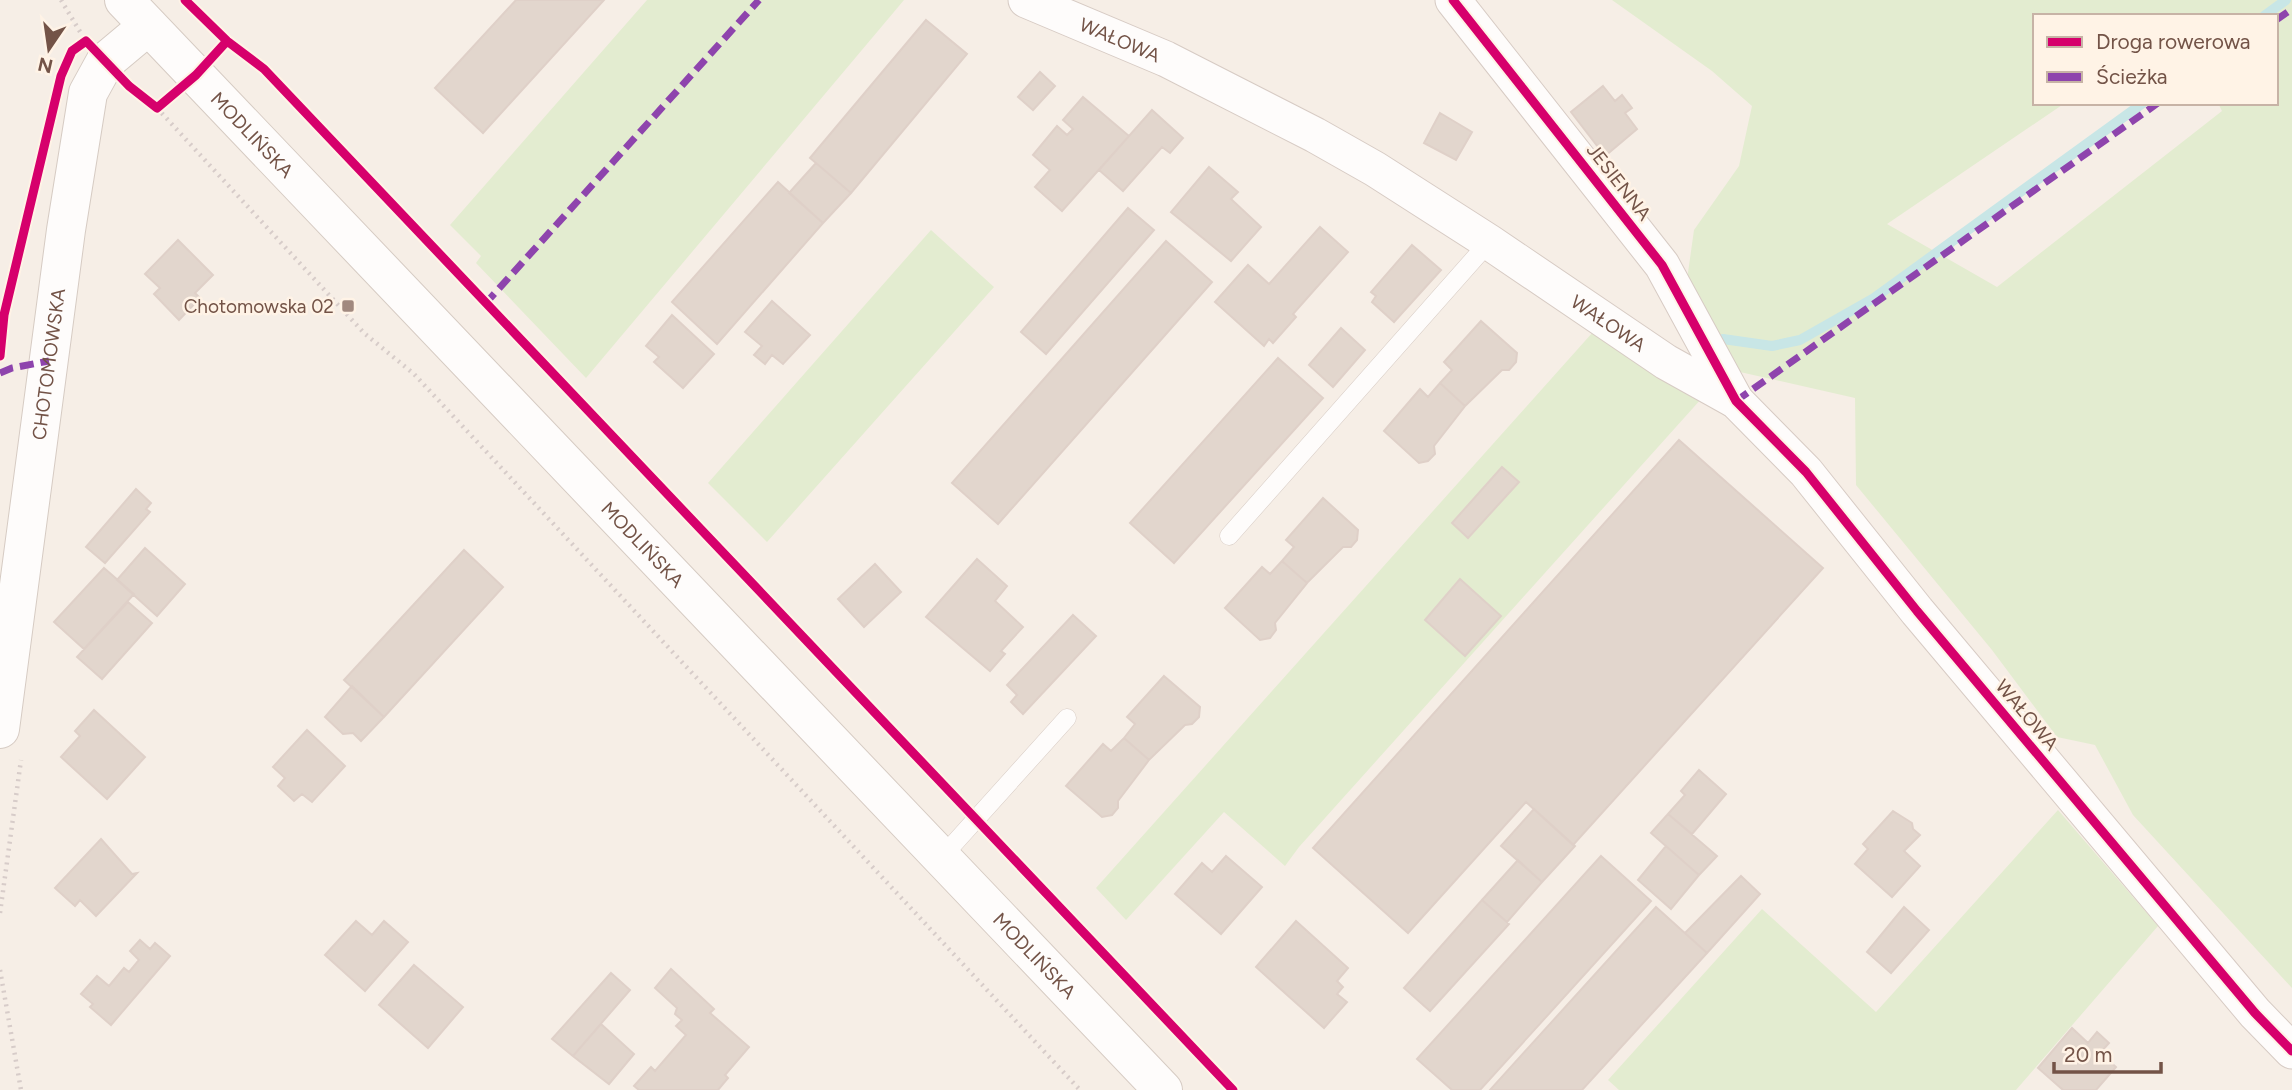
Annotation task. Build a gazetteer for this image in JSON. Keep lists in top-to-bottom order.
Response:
{
  "streets": {
    "main road": ["MODLIŃSKA", "CHOTOMOWSKA"],
    "street": ["WAŁOWA", "JESIENNA"]
  },
  "crossings": [
    ["WAŁOWA", "JESIENNA"],
    ["MODLIŃSKA", "CHOTOMOWSKA"]
  ],
  "places": {
    "transit": ["Chotomowska 02"]
  },
  "legend": ["Droga rowerowa", "Ścieżka"],
  "scale_bar": "20 m",
  "north": "bottom"
}
